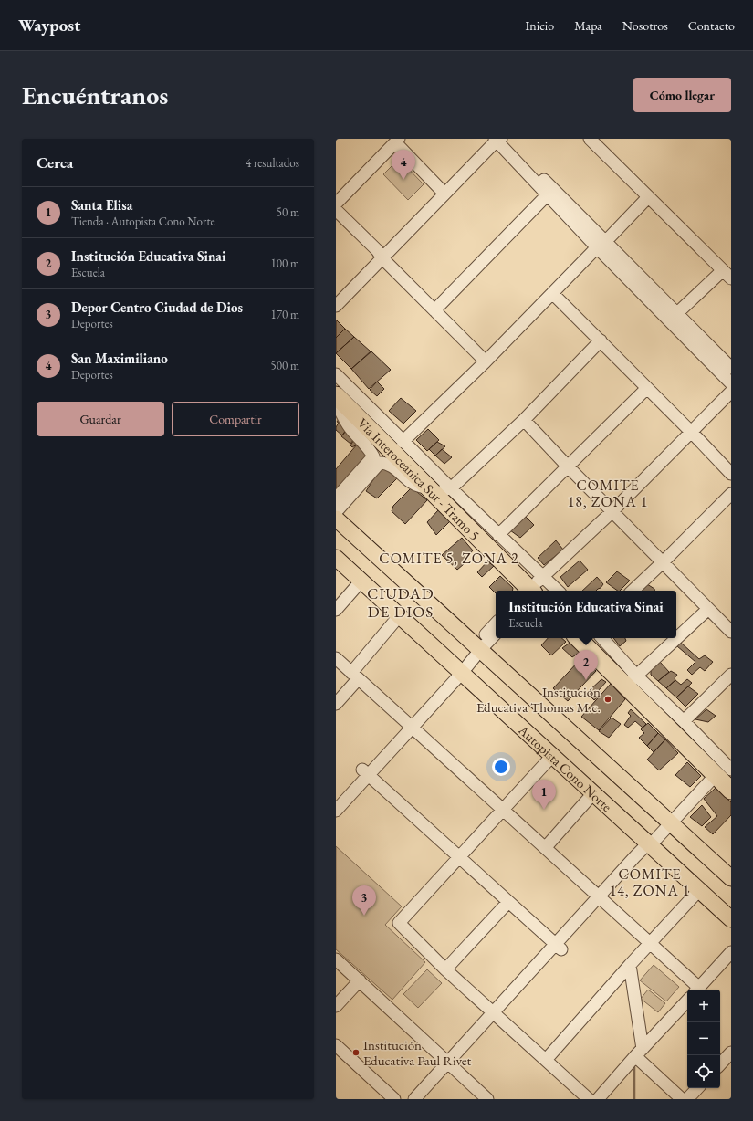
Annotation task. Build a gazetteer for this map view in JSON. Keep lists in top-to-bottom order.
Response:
{
  "streets": {
    "highway": ["Vía Interoceánica Sur - Tramo 5"],
    "main road": ["Autopista Cono Norte"]
  },
  "districts": [
    "COMITE 18, ZONA 1",
    "COMITE 5, ZONA 2",
    "CIUDAD DE DIOS",
    "COMITE 14, ZONA 1"
  ],
  "places": ["Institución Educativa Thomas M.c.", "Institución Educativa Paul Rivet"],
  "page": {
    "header": "Waypost",
    "nav": [
      "Inicio",
      "Mapa",
      "Nosotros",
      "Contacto"
    ],
    "buttons": [
      "Cómo llegar",
      ["Guardar", "Compartir"]
    ],
    "title": "Encuéntranos",
    "heading": ["Cerca", "4 resultados"],
    "pins": [
      "4",
      "2",
      "1",
      "3"
    ],
    "list": [
      {
        "mark": "1",
        "name": "Santa Elisa",
        "note": "Tienda · Autopista Cono Norte",
        "value": "50 m"
      },
      {
        "mark": "2",
        "name": "Institución Educativa Sinai",
        "note": "Escuela",
        "value": "100 m"
      },
      {
        "mark": "3",
        "name": "Depor Centro Ciudad de Dios",
        "note": "Deportes",
        "value": "170 m"
      },
      {
        "mark": "4",
        "name": "San Maximiliano",
        "note": "Deportes",
        "value": "500 m"
      }
    ],
    "popup": ["Institución Educativa Sinai", "Escuela"],
    "map_buttons": ["+", "−"]
  }
}
